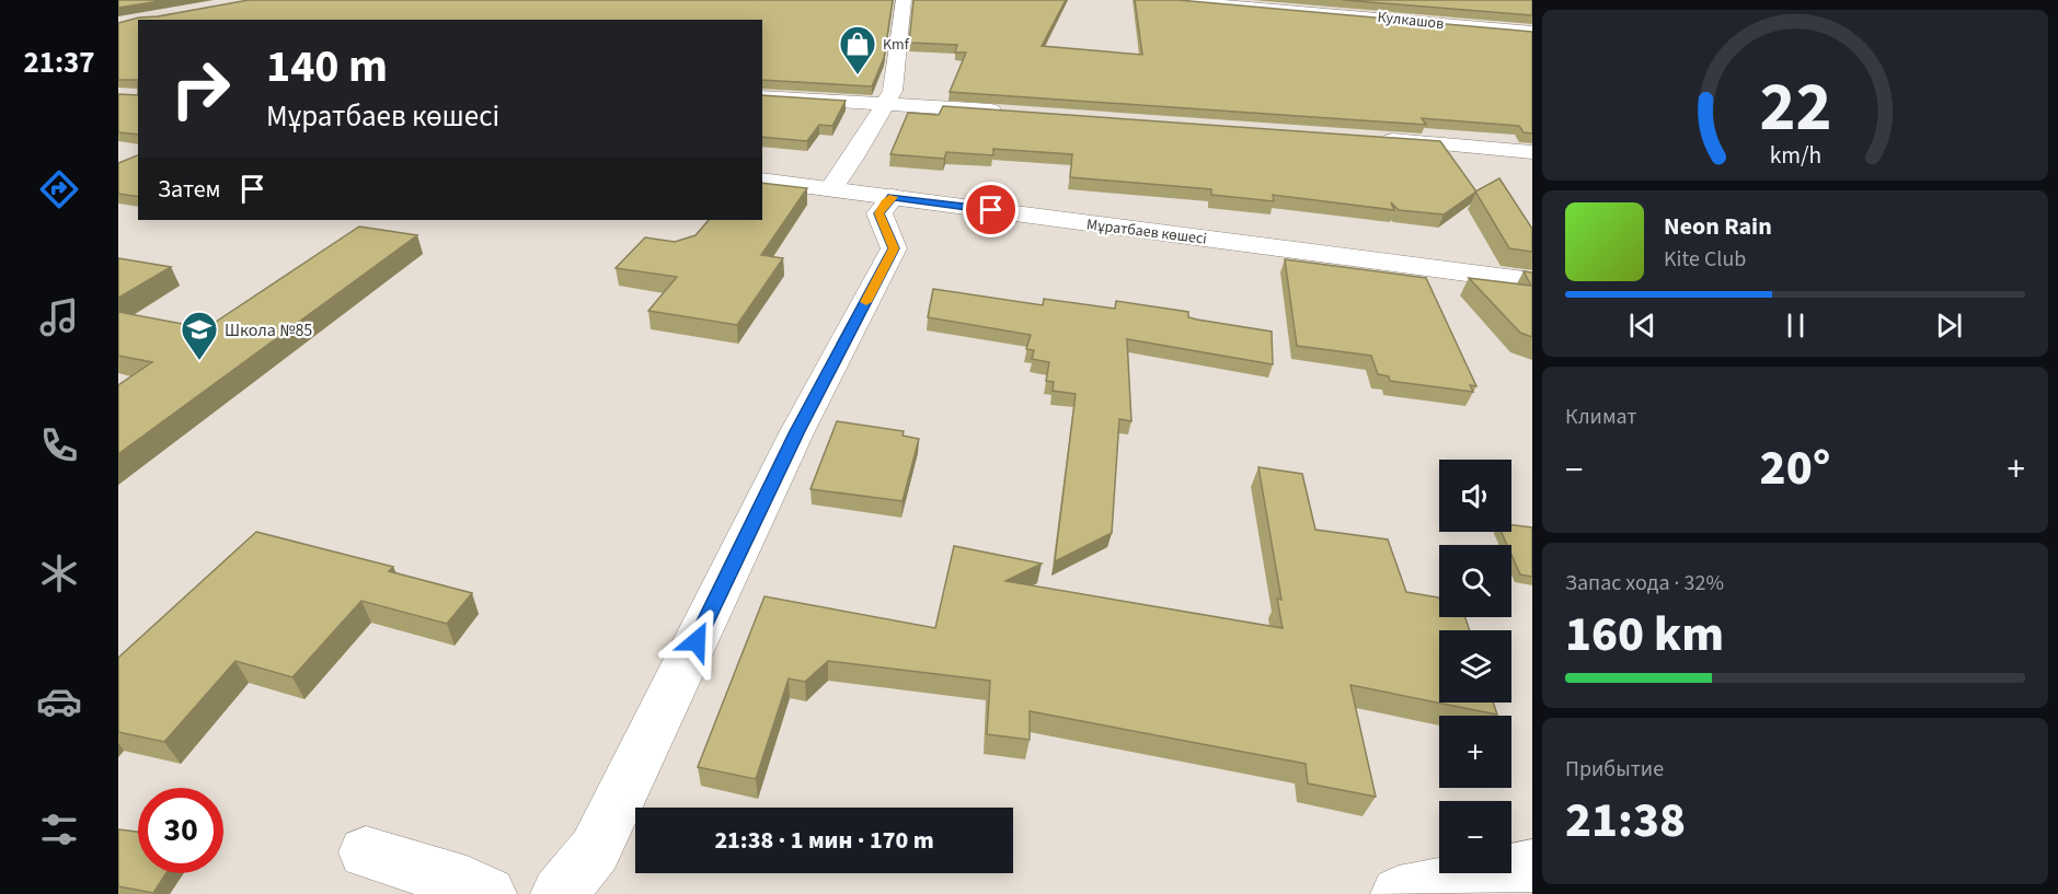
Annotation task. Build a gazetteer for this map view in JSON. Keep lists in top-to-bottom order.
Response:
{
  "streets": {
    "street": ["Кулкашов", "Мұратбаев көшесі"]
  },
  "places": {
    "shop": ["Kmf"],
    "school or university": ["Школа №85"]
  },
  "page": {
    "tabs": "21:37",
    "turn": ["140 m", "Мұратбаев көшесі"],
    "then": "Затем",
    "song": ["Neon Rain", "Kite Club"],
    "tile": [
      "Климат",
      ["Запас хода · 32%", "160 km"],
      ["Прибытие", "21:38"]
    ],
    "heat": ["−", "20°", "+"],
    "map_buttons": ["+", "−"],
    "limit": "30",
    "trip": "21:38 · 1 мин · 170 m",
    "gauge": ["22", "km/h"]
  }
}
